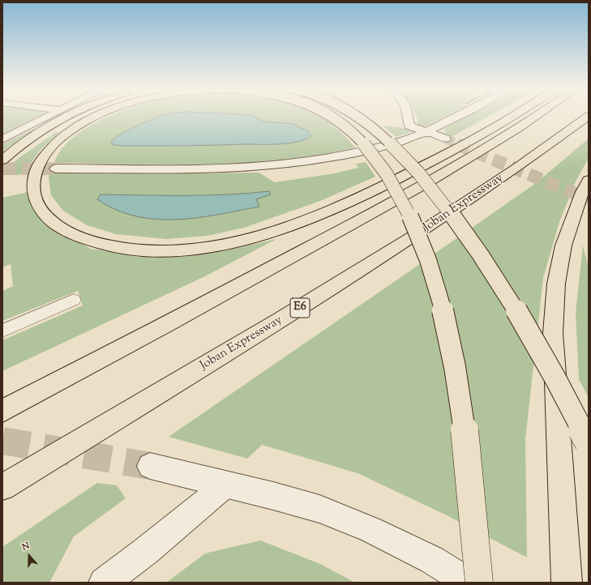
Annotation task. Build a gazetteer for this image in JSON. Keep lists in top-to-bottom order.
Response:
{
  "streets": {
    "highway": ["Joban Expressway", "E6"]
  },
  "north": "top"
}
